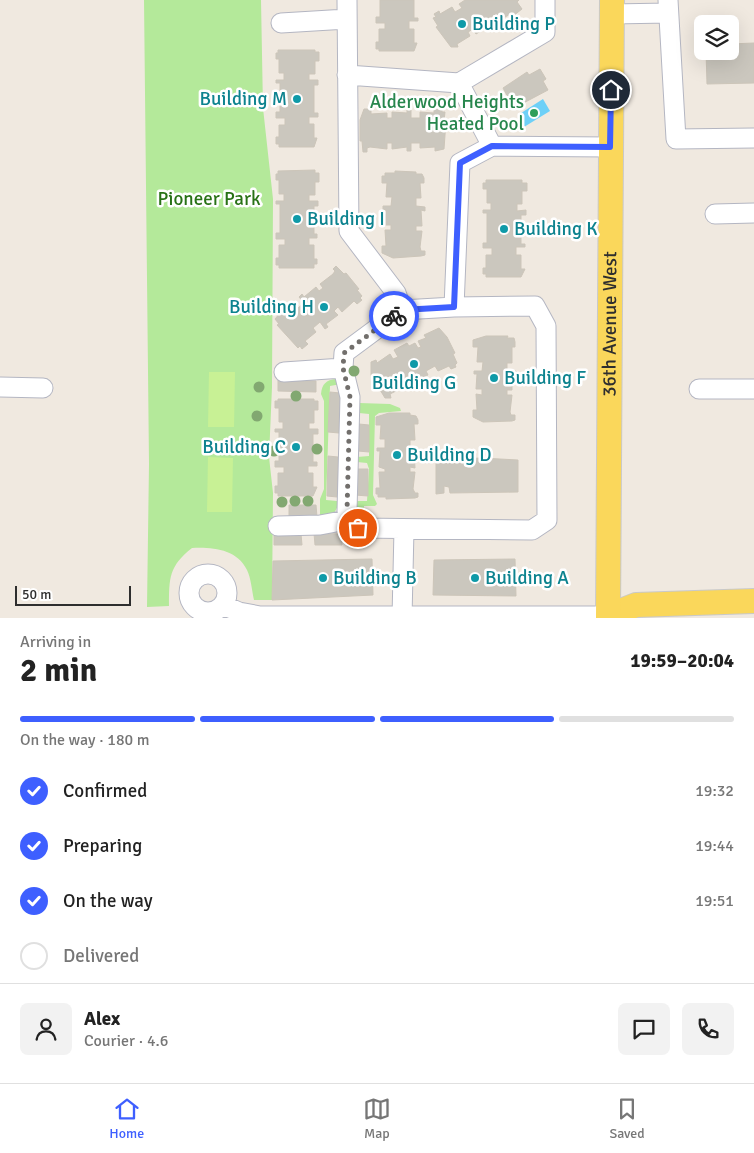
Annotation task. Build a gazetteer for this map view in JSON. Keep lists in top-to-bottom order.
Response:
{
  "streets": {
    "main road": ["36th Avenue West"]
  },
  "parks": ["Pioneer Park"],
  "places": [
    "Building P",
    "Building M",
    "Alderwood Heights Heated Pool",
    "Building I",
    "Building K",
    "Building H",
    "Building G",
    "Building F",
    "Building C",
    "Building D",
    "Building B",
    "Building A"
  ],
  "scale_bar": "50 m",
  "page": {
    "scale": "50 m",
    "heading": ["2 min", "Arriving in", "19:59–20:04"],
    "panel": ["Alex", "Courier · 4.6"],
    "bar": "On the way · 180 m",
    "list": [
      ["Confirmed", "19:32"],
      ["Preparing", "19:44"],
      ["On the way", "19:51"],
      "Delivered"
    ],
    "tabs": ["Home", "Map", "Saved"]
  }
}
